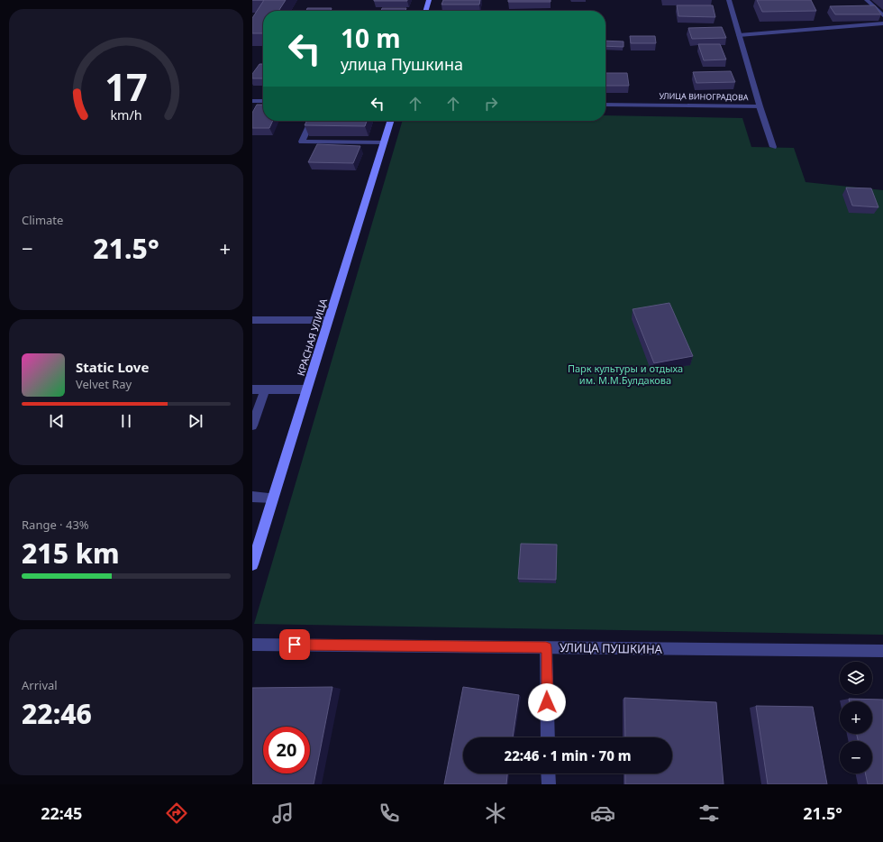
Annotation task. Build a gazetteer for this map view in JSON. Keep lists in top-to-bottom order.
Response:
{
  "streets": {
    "main road": ["КРАСНАЯ УЛИЦА"],
    "street": ["УЛИЦА ВИНОГРАДОВА", "УЛИЦА ПУШКИНА"]
  },
  "parks": ["Парк культуры и отдыха им. М.М.Булдакова"],
  "page": {
    "turn": ["10 m", "улица Пушкина"],
    "tile": [
      "Climate",
      ["Range · 43%", "215 km"],
      ["Arrival", "22:46"]
    ],
    "heat": ["−", "21.5°", "+"],
    "song": ["Static Love", "Velvet Ray"],
    "map_buttons": ["+", "−"],
    "limit": "20",
    "trip": "22:46 · 1 min · 70 m",
    "tabs": ["22:45", "21.5°"],
    "gauge": ["17", "km/h"]
  }
}
